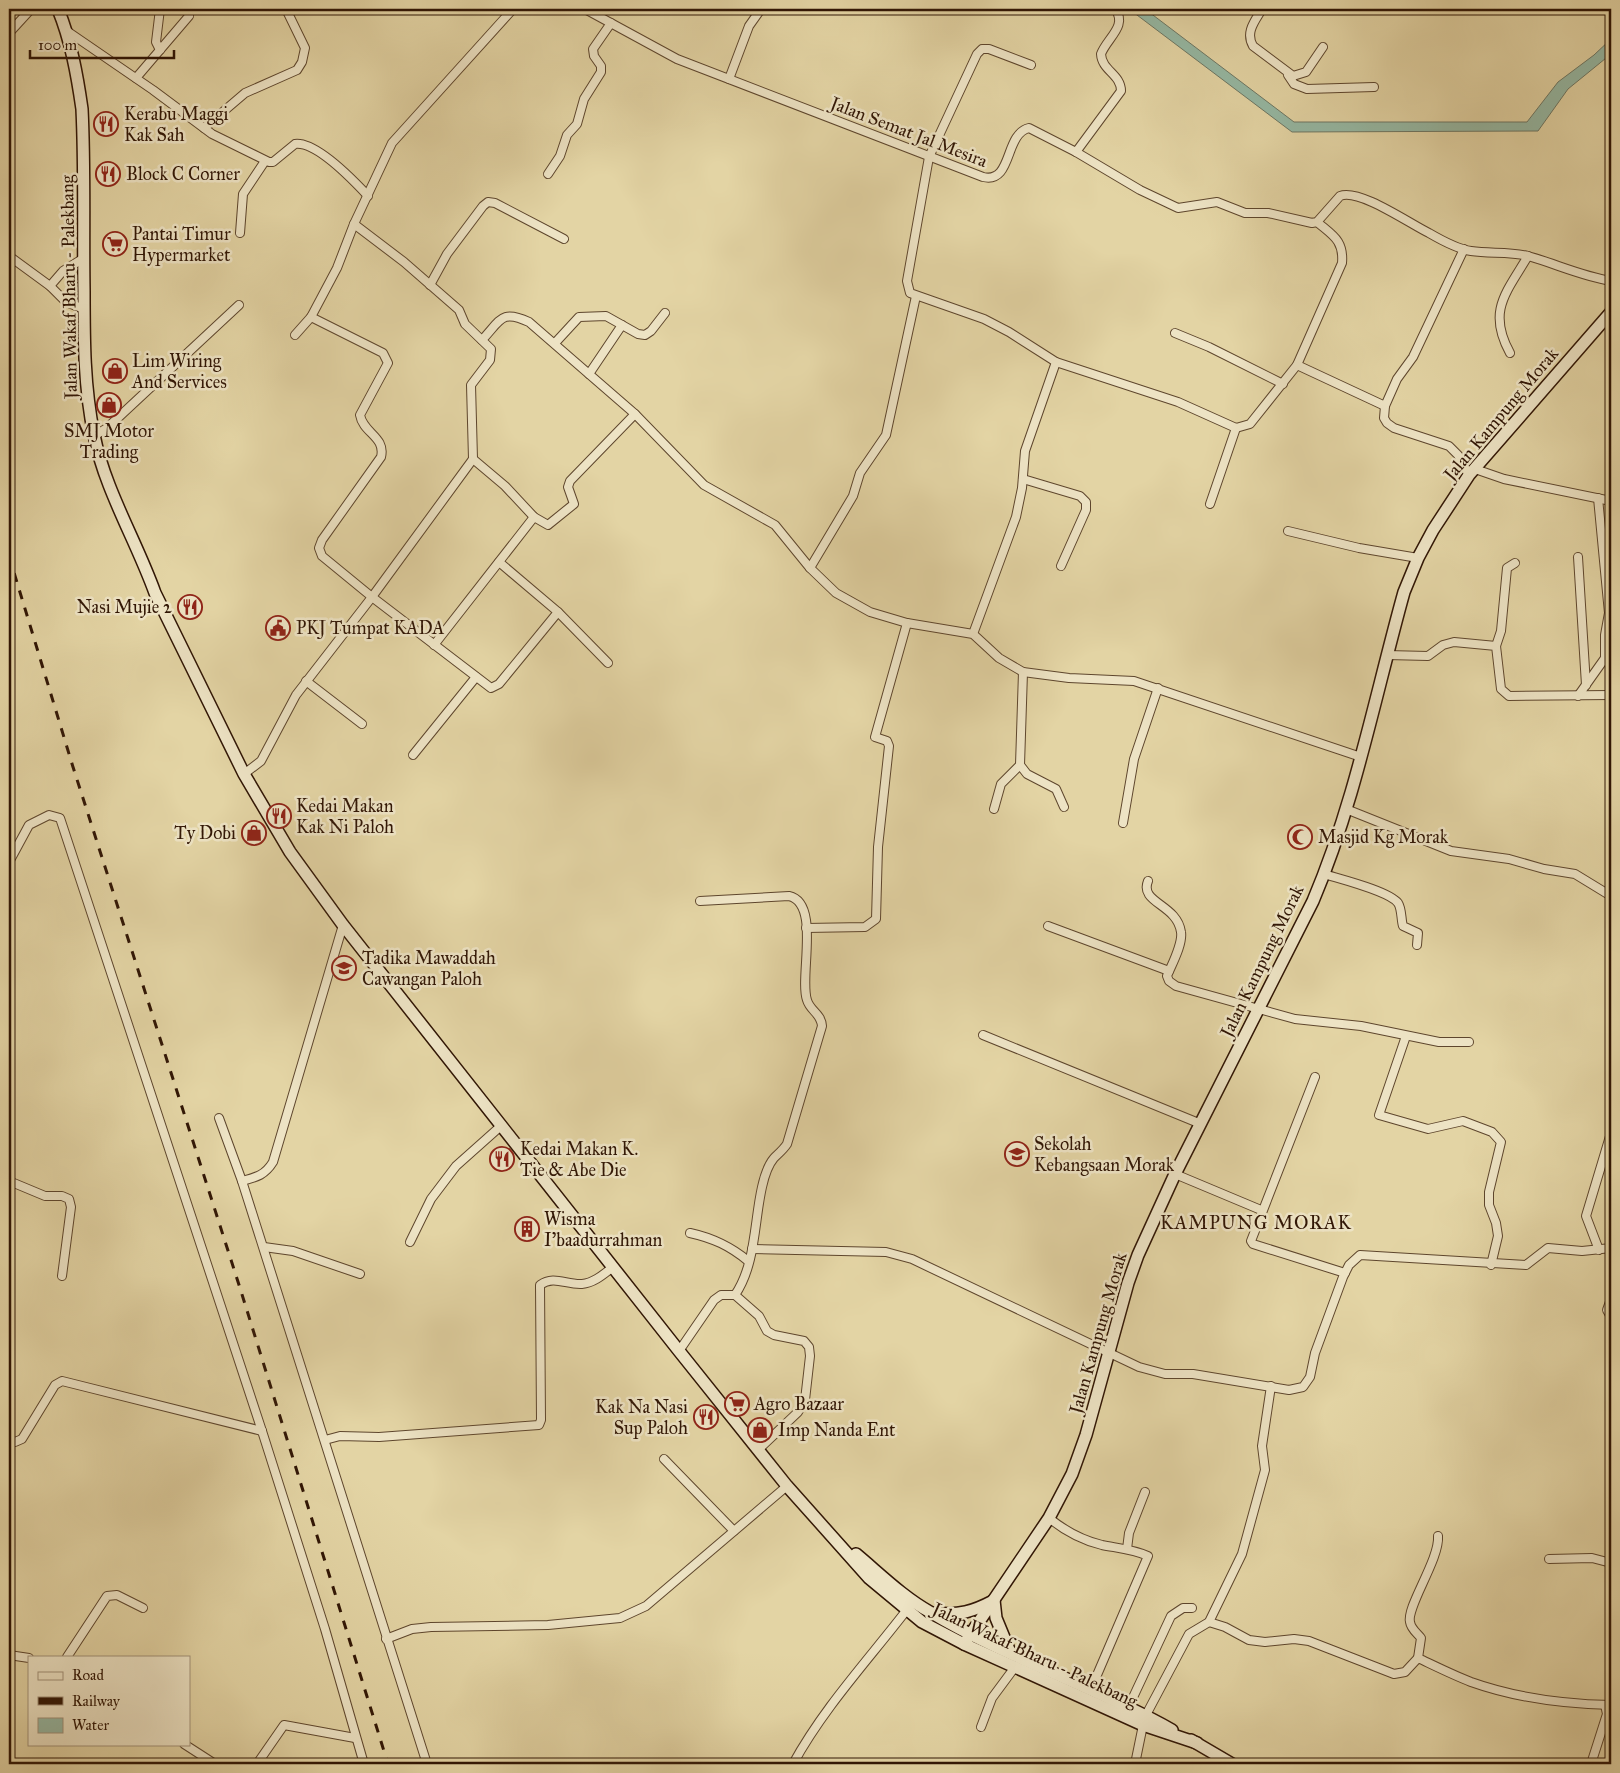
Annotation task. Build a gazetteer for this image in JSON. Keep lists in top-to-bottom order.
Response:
{
  "streets": {
    "main road": ["Jalan Wakaf Bharu - Palekbang", "Jalan Kampung Morak"],
    "street": ["Jalan Semat Jal Mesira"]
  },
  "crossings": [
    ["Jalan Wakaf Bharu - Palekbang", "Jalan Kampung Morak"]
  ],
  "districts": ["KAMPUNG MORAK"],
  "places": {
    "restaurant": [
      "Kerabu Maggi Kak Sah",
      "Block C Corner",
      "Nasi Mujie 2",
      "Kedai Makan Kak Ni Paloh",
      "Kedai Makan K. Tie & Abe Die",
      "Kak Na Nasi Sup Paloh"
    ],
    "supermarket": ["Pantai Timur Hypermarket", "Agro Bazaar"],
    "shop": [
      "Lim Wiring And Services",
      "SMJ Motor Trading",
      "Ty Dobi",
      "Imp Nanda Ent"
    ],
    "public building": ["PKJ Tumpat KADA"],
    "mosque": ["Masjid Kg Morak"],
    "school or university": ["Tadika Mawaddah Cawangan Paloh", "Sekolah Kebangsaan Morak"],
    "building": ["Wisma I’baadurrahman"]
  },
  "legend": ["Road", "Railway", "Water"],
  "scale_bar": "100 m"
}
